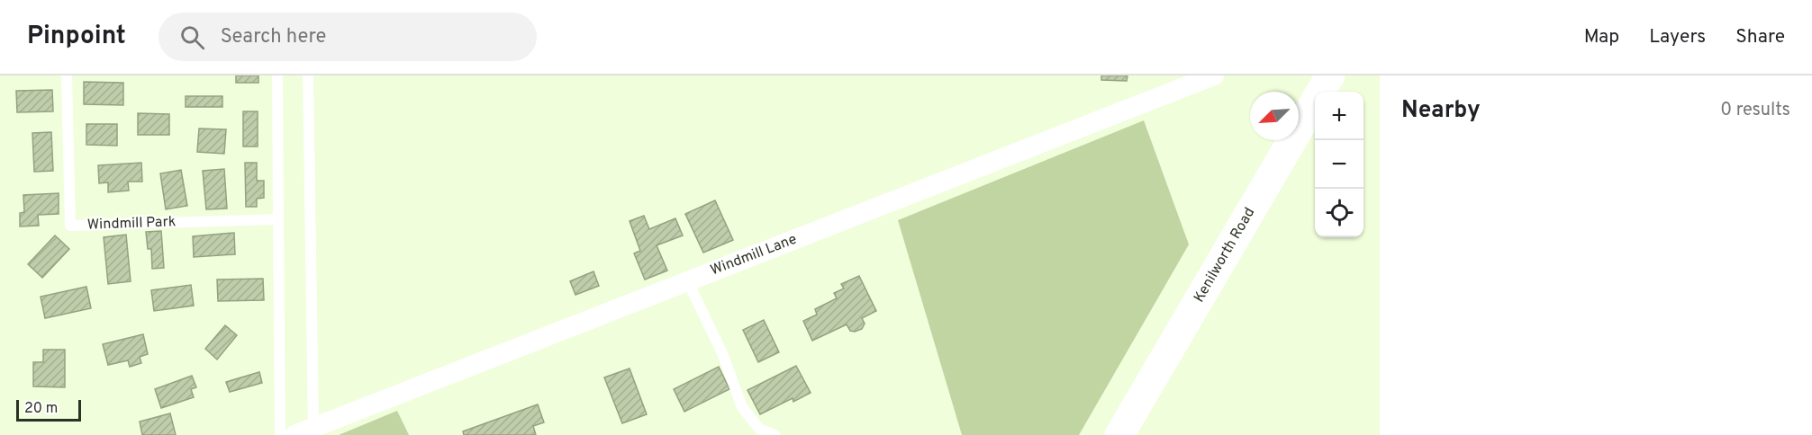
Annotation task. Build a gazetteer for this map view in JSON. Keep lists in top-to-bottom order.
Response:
{
  "streets": {
    "highway": ["Kenilworth Road"],
    "street": ["Windmill Lane"],
    "lane": ["Windmill Park"]
  },
  "scale_bar": "20 m",
  "north": "bottom left",
  "page": {
    "header": "Pinpoint",
    "search": "Search here",
    "nav": ["Map", "Layers", "Share"],
    "heading": ["Nearby", "0 results"],
    "map_buttons": ["+", "−"],
    "scale": "20 m"
  }
}
